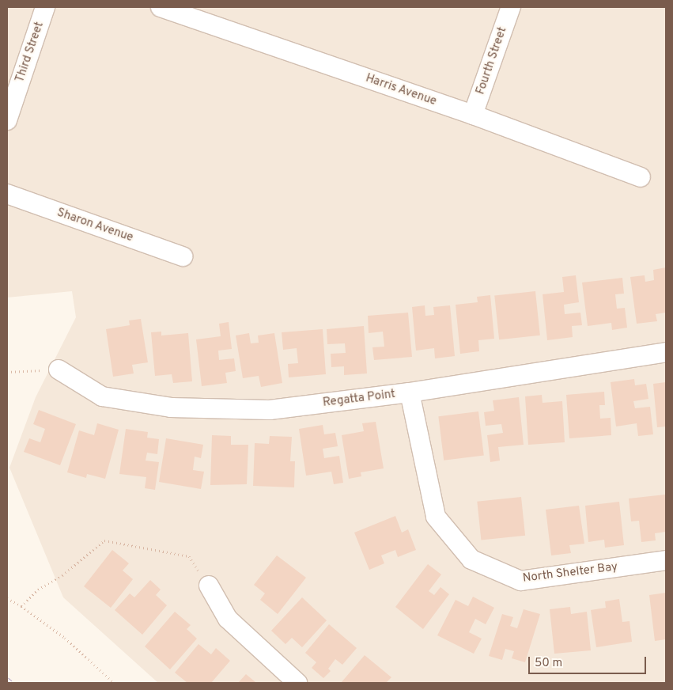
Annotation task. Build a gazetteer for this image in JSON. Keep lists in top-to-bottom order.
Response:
{
  "streets": {
    "street": [
      "Third Street",
      "Fourth Street",
      "Harris Avenue",
      "Sharon Avenue",
      "Regatta Point",
      "North Shelter Bay"
    ]
  },
  "crossings": [
    ["Fourth Street", "Harris Avenue"],
    ["Regatta Point", "North Shelter Bay"]
  ],
  "scale_bar": "50 m"
}
